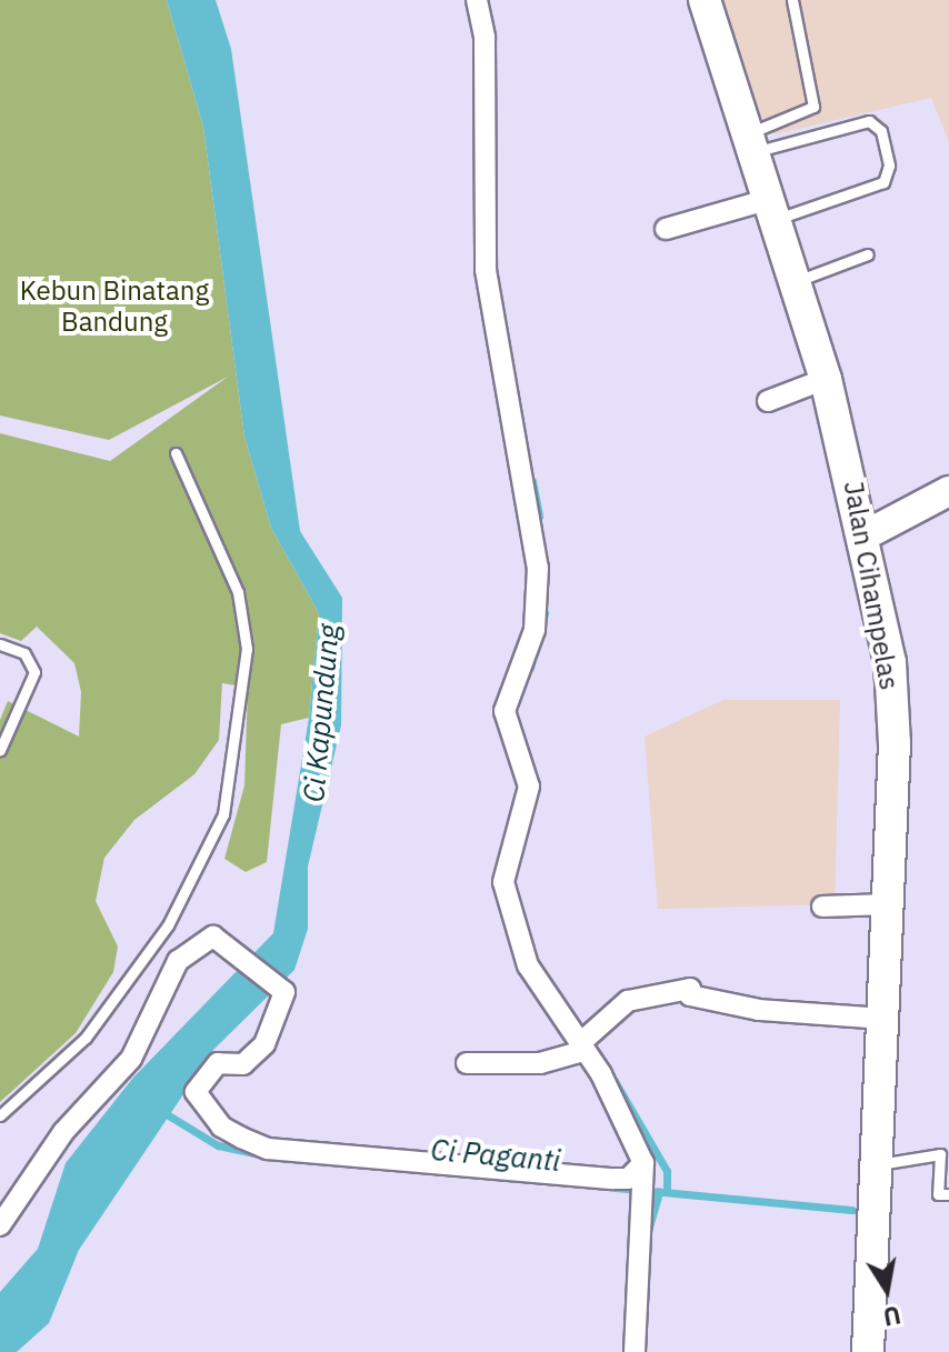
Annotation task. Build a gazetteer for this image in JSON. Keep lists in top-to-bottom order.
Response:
{
  "streets": {
    "main road": ["Jalan Cihampelas"]
  },
  "water": ["Ci Kapundung", "Ci Paganti"],
  "parks": ["Kebun Binatang Bandung"],
  "north": "bottom"
}
